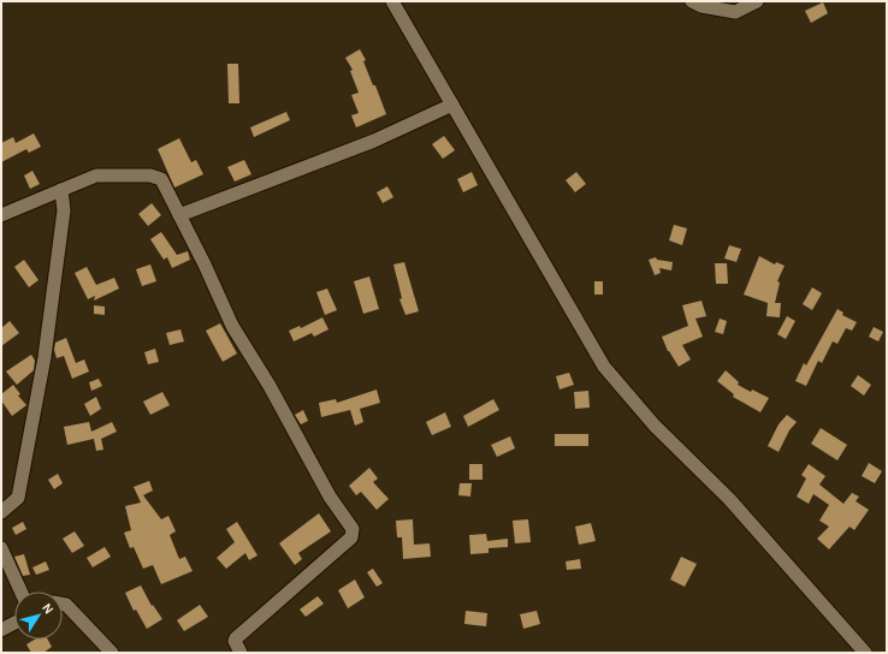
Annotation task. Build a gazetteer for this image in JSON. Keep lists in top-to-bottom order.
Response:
{
  "north": "top right"
}
